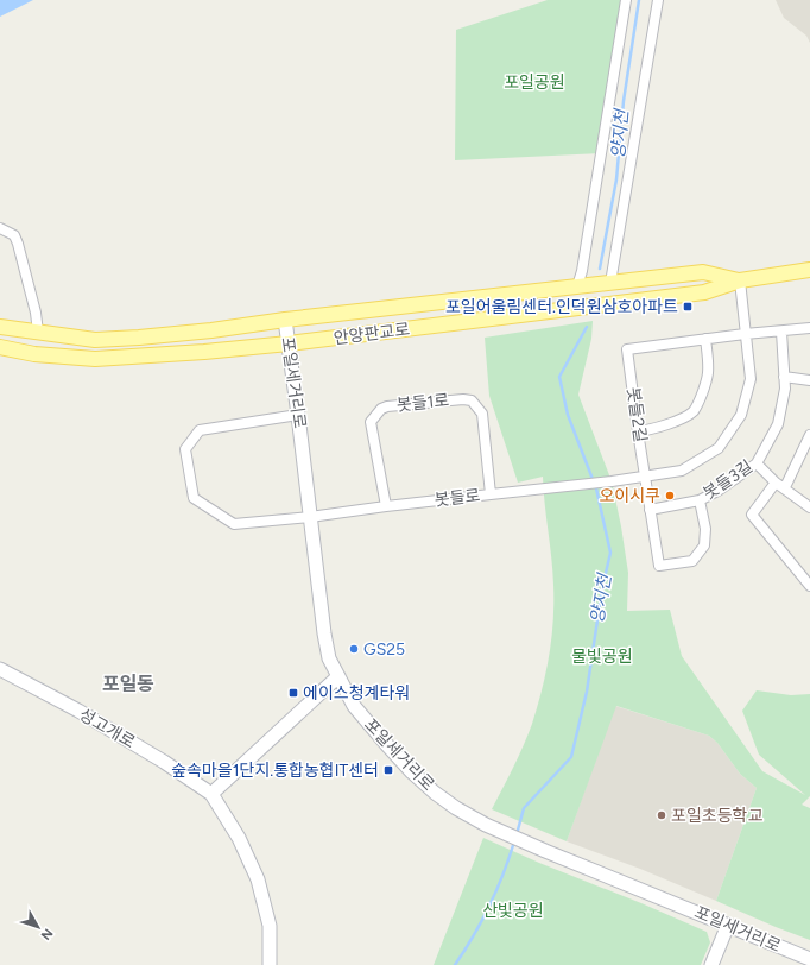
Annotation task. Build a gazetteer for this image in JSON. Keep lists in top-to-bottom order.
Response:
{
  "streets": {
    "main road": ["안양판교로"],
    "street": [
      "포일세거리로",
      "봇들1로",
      "봇들2길",
      "봇들3길",
      "봇들로",
      "성고개로"
    ]
  },
  "crossings": [
    ["안양판교로", "포일세거리로"],
    ["안양판교로", "봇들로"],
    ["포일세거리로", "봇들로"],
    ["봇들1로", "봇들로"],
    ["봇들2길", "봇들3길"],
    ["봇들2길", "봇들로"]
  ],
  "districts": ["포일동"],
  "water": ["양지천"],
  "parks": ["포일공원", "물빛공원", "산빛공원"],
  "places": {
    "transit": ["포일어울림센터.인덕원삼호아파트", "에이스청계타워", "숲속마을1단지.통합농협IT센터"],
    "other": ["오이시쿠", "GS25", "포일초등학교"]
  },
  "north": "bottom right"
}
